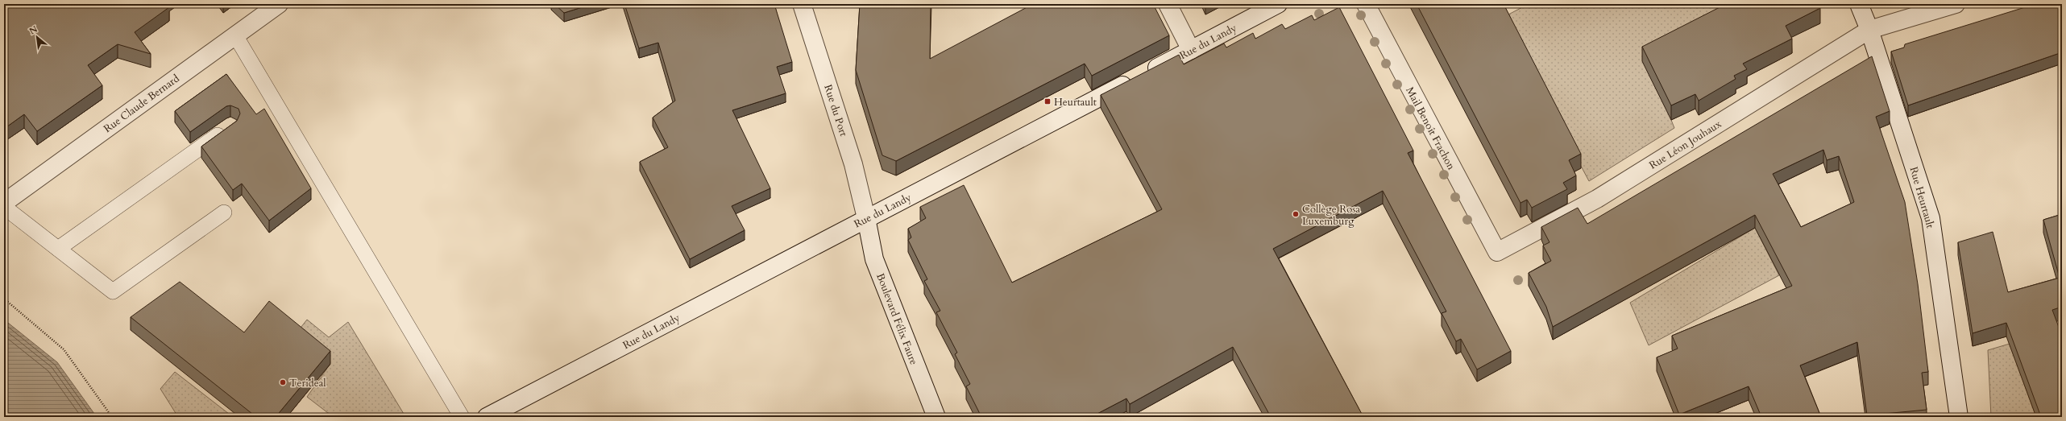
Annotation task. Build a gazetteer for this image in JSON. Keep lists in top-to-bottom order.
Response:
{
  "streets": {
    "street": [
      "Rue du Landy",
      "Rue Claude Bernard",
      "Rue du Port",
      "Mail Benoît Frachon",
      "Rue Léon Jouhaux",
      "Rue Heurtault",
      "Boulevard Félix Faure"
    ]
  },
  "crossings": [
    ["Rue du Landy", "Rue du Port"],
    ["Rue du Landy", "Boulevard Félix Faure"],
    ["Rue du Port", "Boulevard Félix Faure"],
    ["Mail Benoît Frachon", "Rue Léon Jouhaux"],
    ["Rue Léon Jouhaux", "Rue Heurtault"]
  ],
  "places": {
    "transit": ["Heurtault"],
    "other": ["Collège Rosa Luxemburg", "Terideal"]
  },
  "north": "top left"
}
